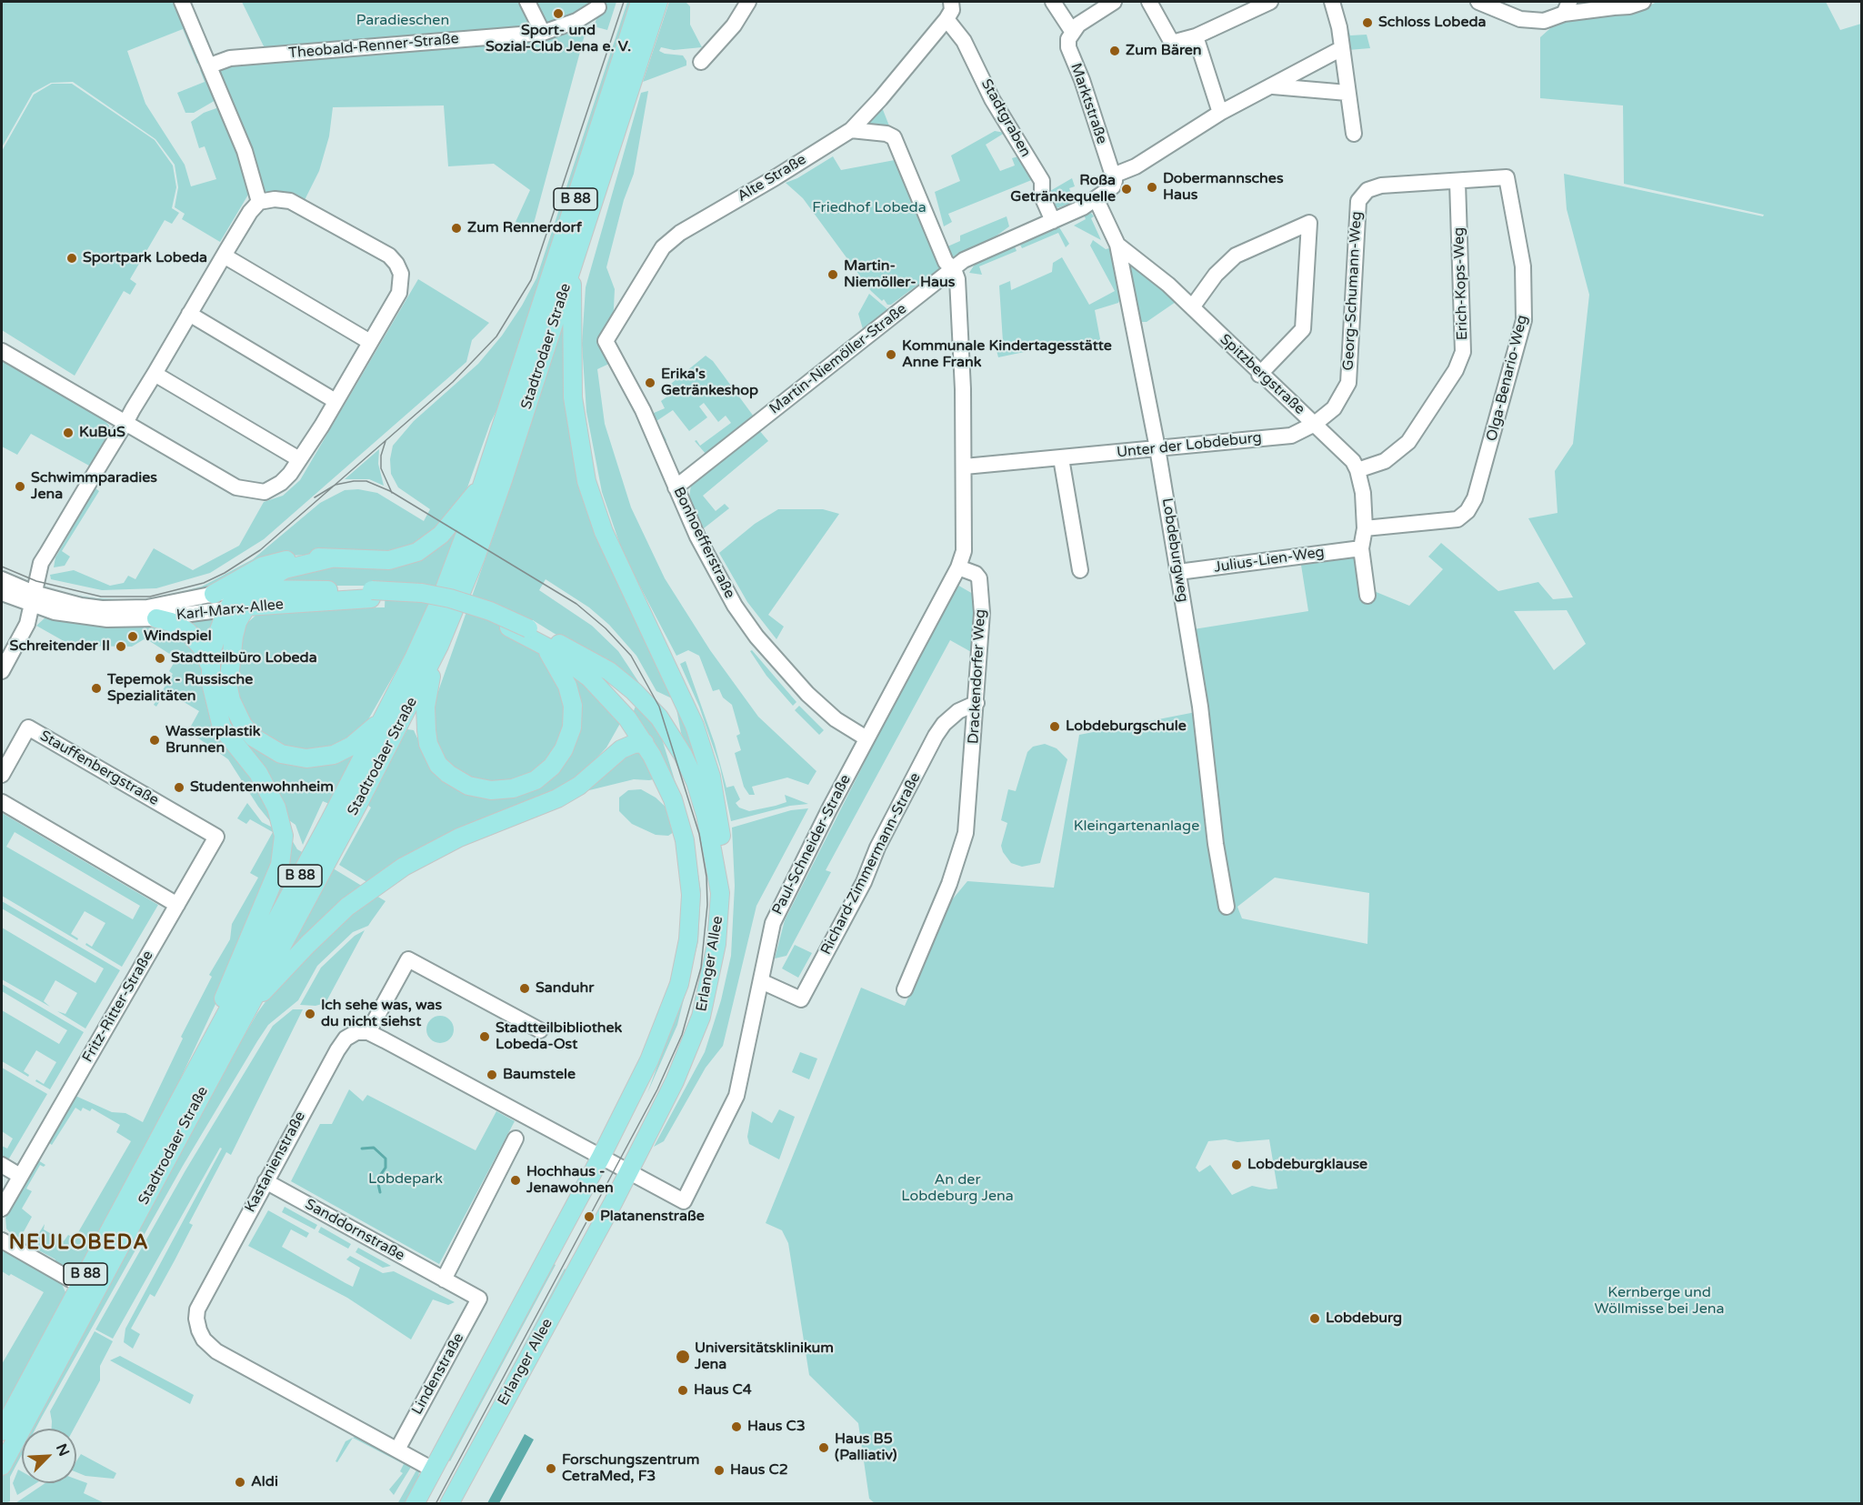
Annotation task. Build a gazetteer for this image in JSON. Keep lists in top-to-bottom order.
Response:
{
  "streets": {
    "main road": [
      "B 88",
      "Stadtrodaer Straße",
      "Karl-Marx-Allee",
      "Erlanger Allee"
    ],
    "street": [
      "Theobald-Renner-Straße",
      "Marktstraße",
      "Stadtgraben",
      "Alte Straße",
      "Erich-Kops-Weg",
      "Georg-Schumann-Weg",
      "Martin-Niemöller-Straße",
      "Spitzbergstraße",
      "Olga-Benario-Weg",
      "Unter der Lobdeburg",
      "Bonhoefferstraße",
      "Lobdeburgweg",
      "Julius-Lien-Weg",
      "Drackendorfer Weg",
      "Stauffenbergstraße",
      "Paul-Schneider-Straße",
      "Richard-Zimmermann-Straße",
      "Fritz-Ritter-Straße",
      "Kastanienstraße",
      "Sanddornstraße",
      "Lindenstraße"
    ]
  },
  "crossings": [
    ["Marktstraße", "Martin-Niemöller-Straße"],
    ["Stadtgraben", "Alte Straße"],
    ["Stadtgraben", "Martin-Niemöller-Straße"],
    ["Alte Straße", "Bonhoefferstraße"],
    ["Erich-Kops-Weg", "Georg-Schumann-Weg"],
    ["Erich-Kops-Weg", "Spitzbergstraße"],
    ["Georg-Schumann-Weg", "Spitzbergstraße"],
    ["Georg-Schumann-Weg", "Olga-Benario-Weg"],
    ["Georg-Schumann-Weg", "Unter der Lobdeburg"],
    ["Martin-Niemöller-Straße", "Bonhoefferstraße"],
    ["Martin-Niemöller-Straße", "Lobdeburgweg"],
    ["Spitzbergstraße", "Olga-Benario-Weg"],
    ["Spitzbergstraße", "Unter der Lobdeburg"],
    ["Spitzbergstraße", "Lobdeburgweg"],
    ["Spitzbergstraße", "Julius-Lien-Weg"],
    ["Unter der Lobdeburg", "Lobdeburgweg"],
    ["Bonhoefferstraße", "Paul-Schneider-Straße"],
    ["Lobdeburgweg", "Julius-Lien-Weg"],
    ["Karl-Marx-Allee", "Erlanger Allee"],
    ["Drackendorfer Weg", "Paul-Schneider-Straße"],
    ["Drackendorfer Weg", "Richard-Zimmermann-Straße"],
    ["Stauffenbergstraße", "Fritz-Ritter-Straße"],
    ["Paul-Schneider-Straße", "Richard-Zimmermann-Straße"],
    ["Paul-Schneider-Straße", "Erlanger Allee"],
    ["Erlanger Allee", "Kastanienstraße"],
    ["Kastanienstraße", "Sanddornstraße"],
    ["Kastanienstraße", "Lindenstraße"],
    ["Sanddornstraße", "Lindenstraße"]
  ],
  "districts": ["NEULOBEDA"],
  "parks": [
    "Paradieschen",
    "Friedhof Lobeda",
    "Kleingartenanlage",
    "Lobdepark",
    "An der Lobdeburg Jena",
    "Kernberge und Wöllmisse bei Jena"
  ],
  "places": [
    "Sport- und Sozial-Club Jena e. V.",
    "Schloss Lobeda",
    "Zum Bären",
    "Dobermannsches Haus",
    "Roßa Getränkequelle",
    "Zum Rennerdorf",
    "Sportpark Lobeda",
    "Martin- Niemöller- Haus",
    "Kommunale Kindertagesstätte Anne Frank",
    "Erika's Getränkeshop",
    "KuBuS",
    "Schwimmparadies Jena",
    "Windspiel",
    "Schreitender II",
    "Stadtteilbüro Lobeda",
    "Tepemok - Russische Spezialitäten",
    "Lobdeburgschule",
    "Wasserplastik Brunnen",
    "Studentenwohnheim",
    "Sanduhr",
    "Ich sehe was, was du nicht siehst",
    "Stadtteilbibliothek Lobeda-Ost",
    "Baumstele",
    "Lobdeburgklause",
    "Hochhaus - Jenawohnen",
    "Platanenstraße",
    "Lobdeburg",
    "Universitätsklinikum Jena",
    "Haus C4",
    "Haus C3",
    "Haus B5 (Palliativ)",
    "Forschungszentrum CetraMed, F3",
    "Haus C2",
    "Aldi"
  ],
  "north": "top right"
}
